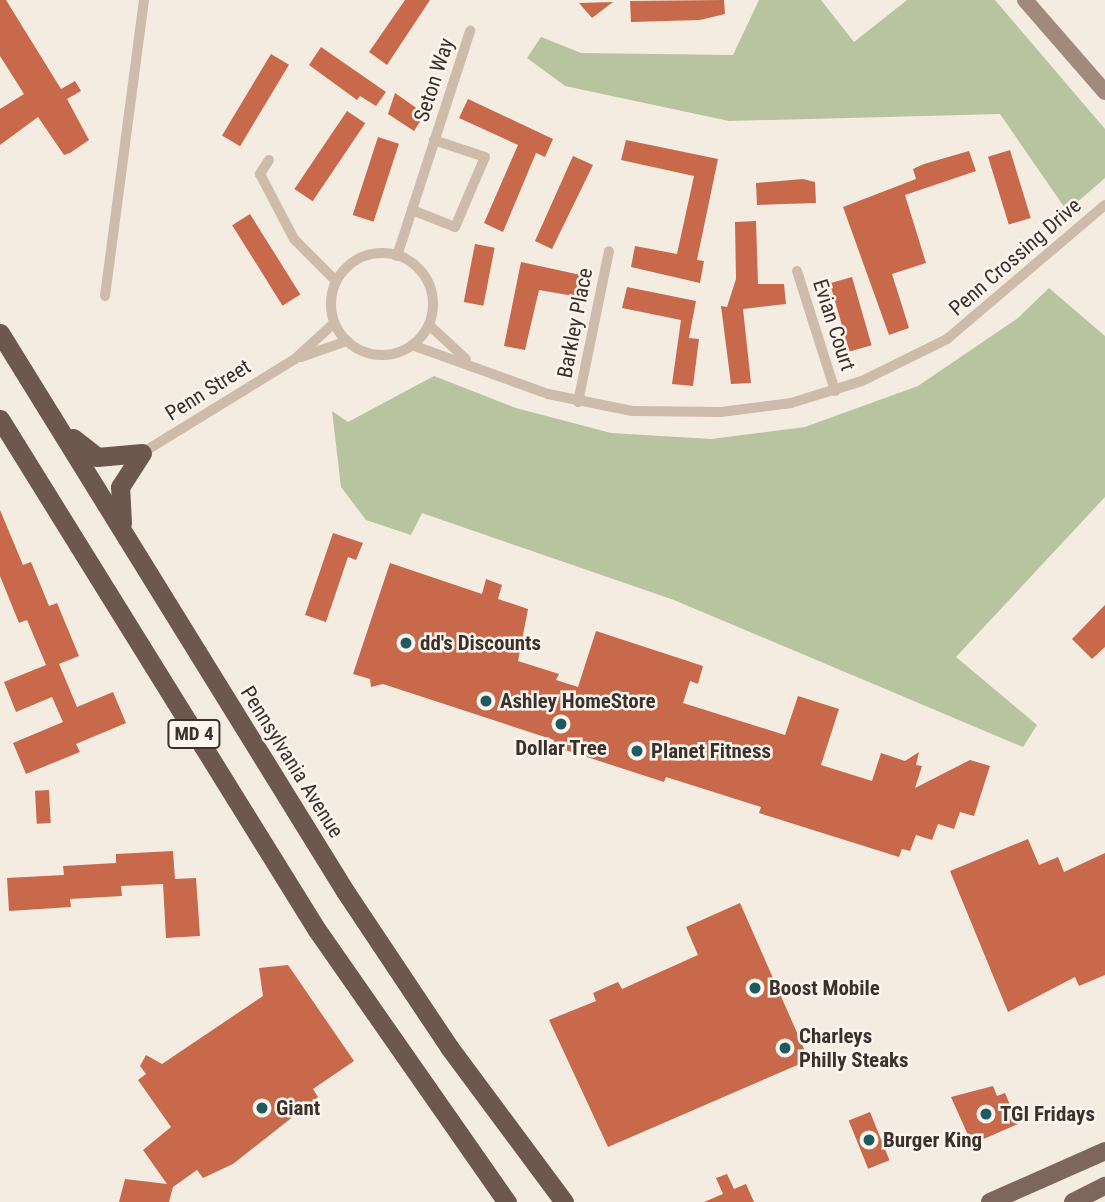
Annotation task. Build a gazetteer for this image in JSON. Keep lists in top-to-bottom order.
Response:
{
  "streets": {
    "highway": ["MD 4", "Pennsylvania Avenue"],
    "street": [
      "Seton Way",
      "Penn Crossing Drive",
      "Barkley Place",
      "Evian Court",
      "Penn Street"
    ]
  },
  "crossings": [
    ["Seton Way", "Penn Crossing Drive"],
    ["Seton Way", "Penn Street"],
    ["Penn Crossing Drive", "Barkley Place"],
    ["Penn Crossing Drive", "Evian Court"],
    ["Penn Crossing Drive", "Penn Street"]
  ],
  "places": [
    "dd's Discounts",
    "Ashley HomeStore",
    "Dollar Tree",
    "Planet Fitness",
    "Boost Mobile",
    "Charleys Philly Steaks",
    "Giant",
    "TGI Fridays",
    "Burger King"
  ]
}
